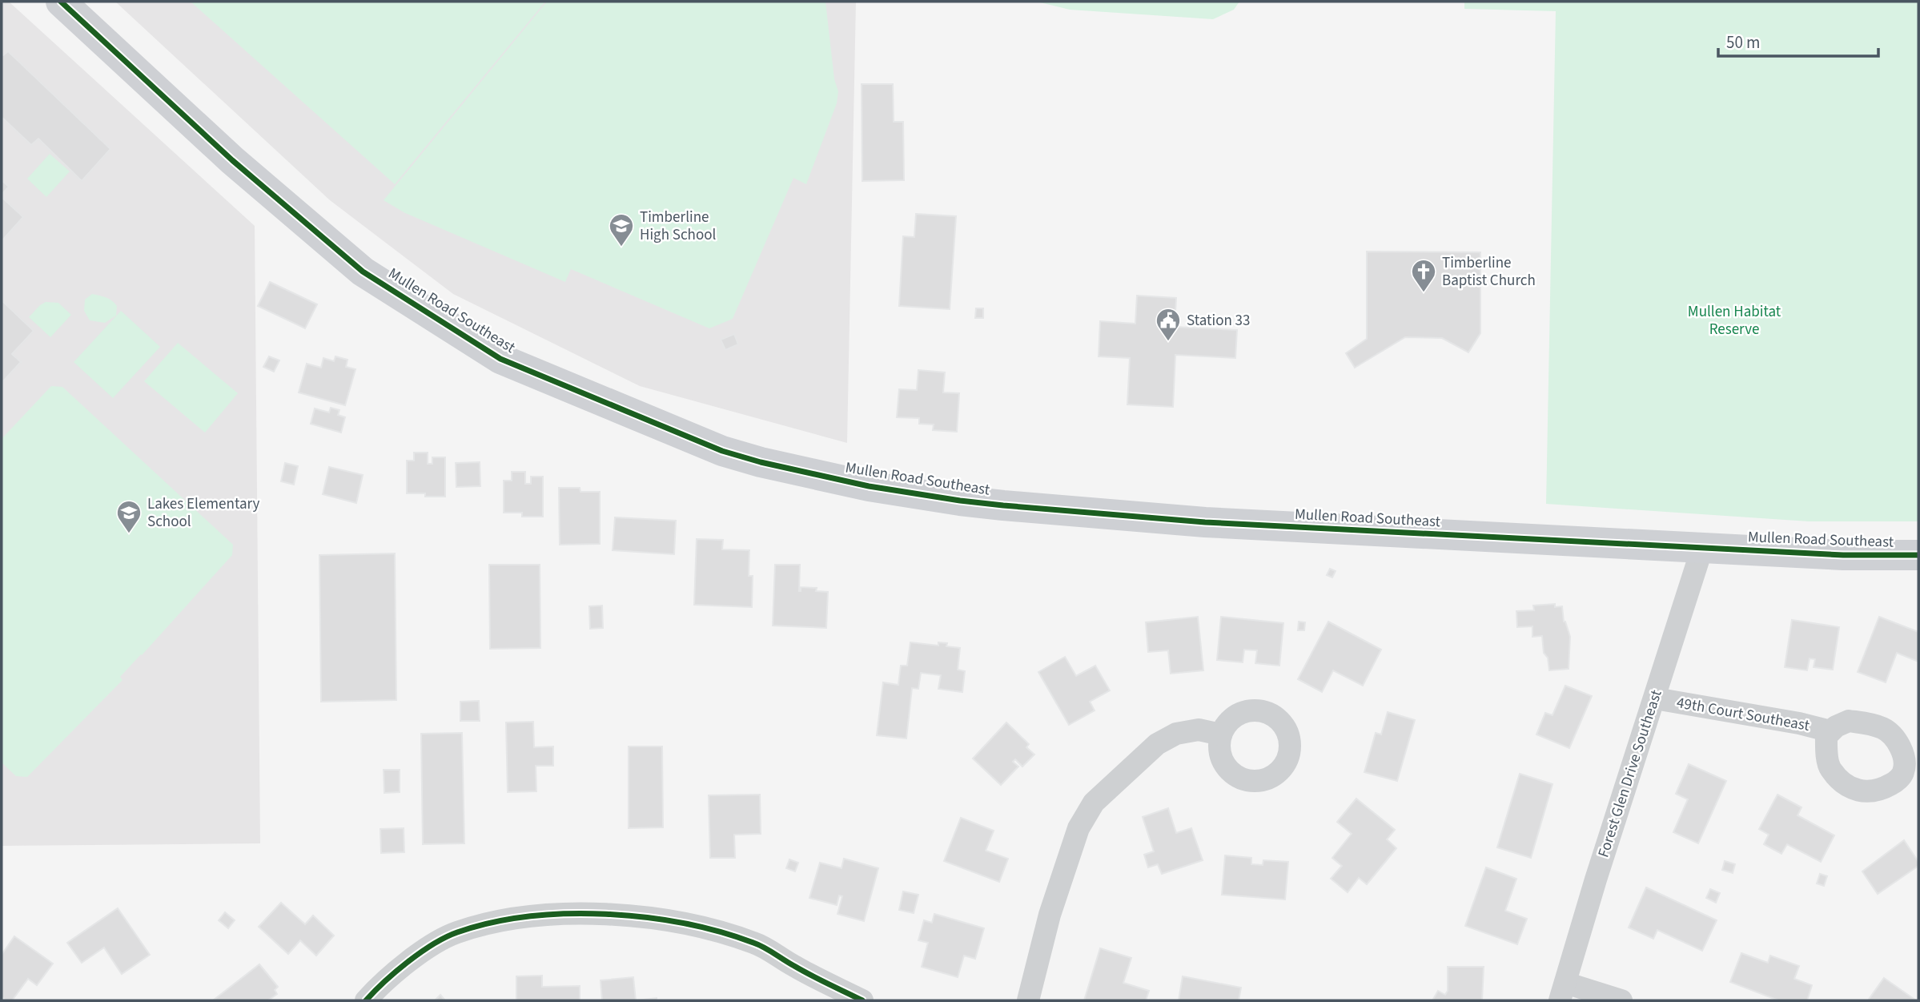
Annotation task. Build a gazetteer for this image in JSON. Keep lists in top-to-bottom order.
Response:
{
  "streets": {
    "street": ["Mullen Road Southeast", "49th Court Southeast", "Forest Glen Drive Southeast"]
  },
  "crossings": [
    ["Mullen Road Southeast", "Forest Glen Drive Southeast"],
    ["49th Court Southeast", "Forest Glen Drive Southeast"]
  ],
  "parks": ["Mullen Habitat Reserve"],
  "places": {
    "school or university": ["Timberline High School", "Lakes Elementary School"],
    "church": ["Timberline Baptist Church"],
    "public building": ["Station 33"]
  },
  "scale_bar": "50 m"
}
